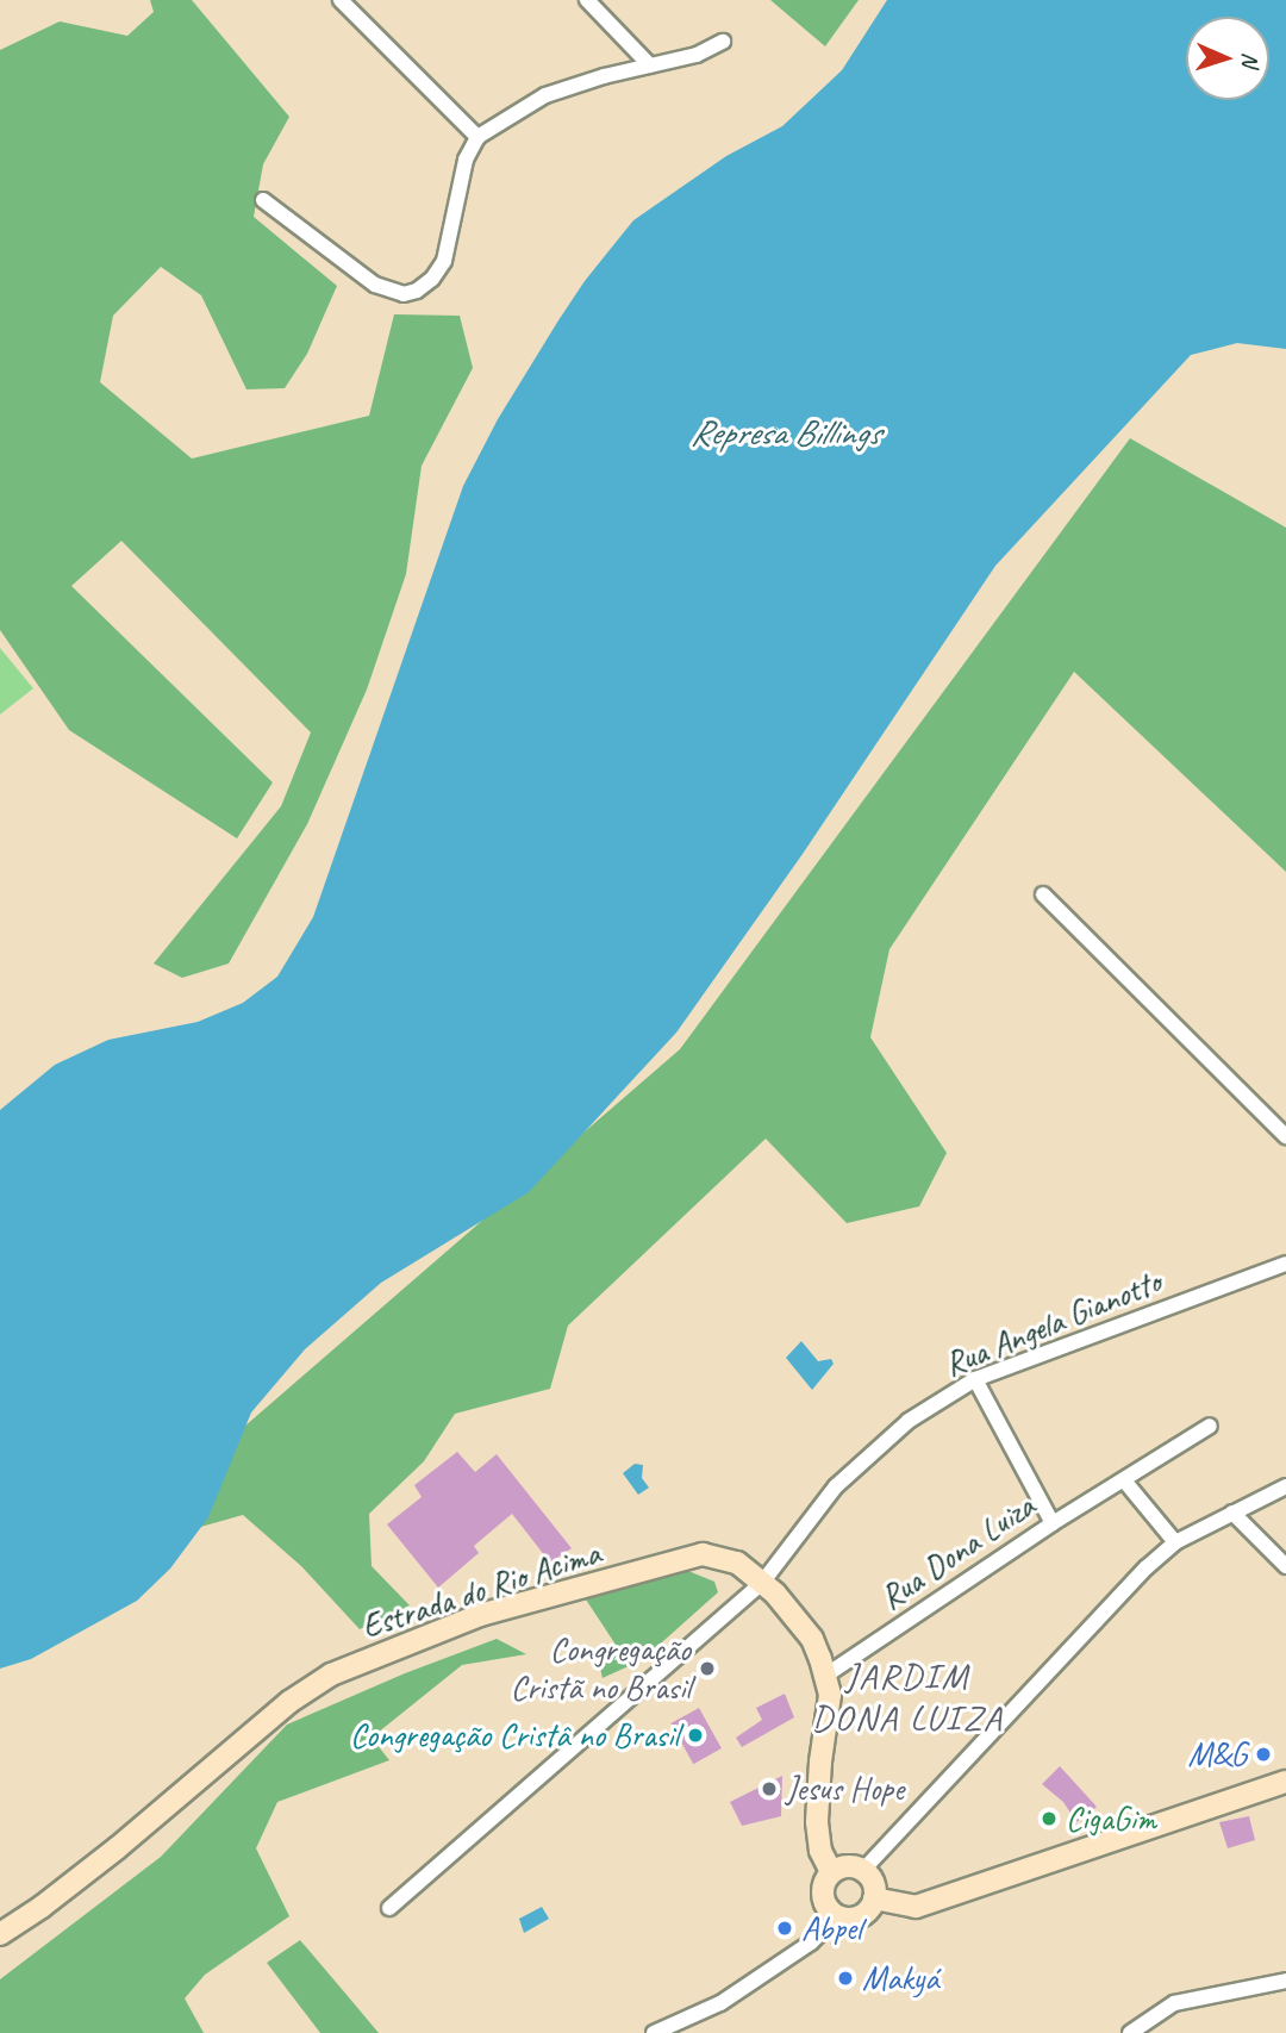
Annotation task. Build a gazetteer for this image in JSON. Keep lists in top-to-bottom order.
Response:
{
  "streets": {
    "main road": ["Estrada do Rio Acima"],
    "street": ["Rua Angela Gianotto", "Rua Dona Luiza"]
  },
  "crossings": [
    ["Rua Angela Gianotto", "Estrada do Rio Acima"],
    ["Rua Dona Luiza", "Estrada do Rio Acima"]
  ],
  "districts": ["JARDIM DONA LUIZA"],
  "water": ["Represa Billings"],
  "places": [
    "Congregação Cristã no Brasil",
    "Congregação Cristâ no Brasil",
    "M&G",
    "Jesus Hope",
    "CigaGim",
    "Abpel",
    "Makyá"
  ],
  "north": "right"
}
